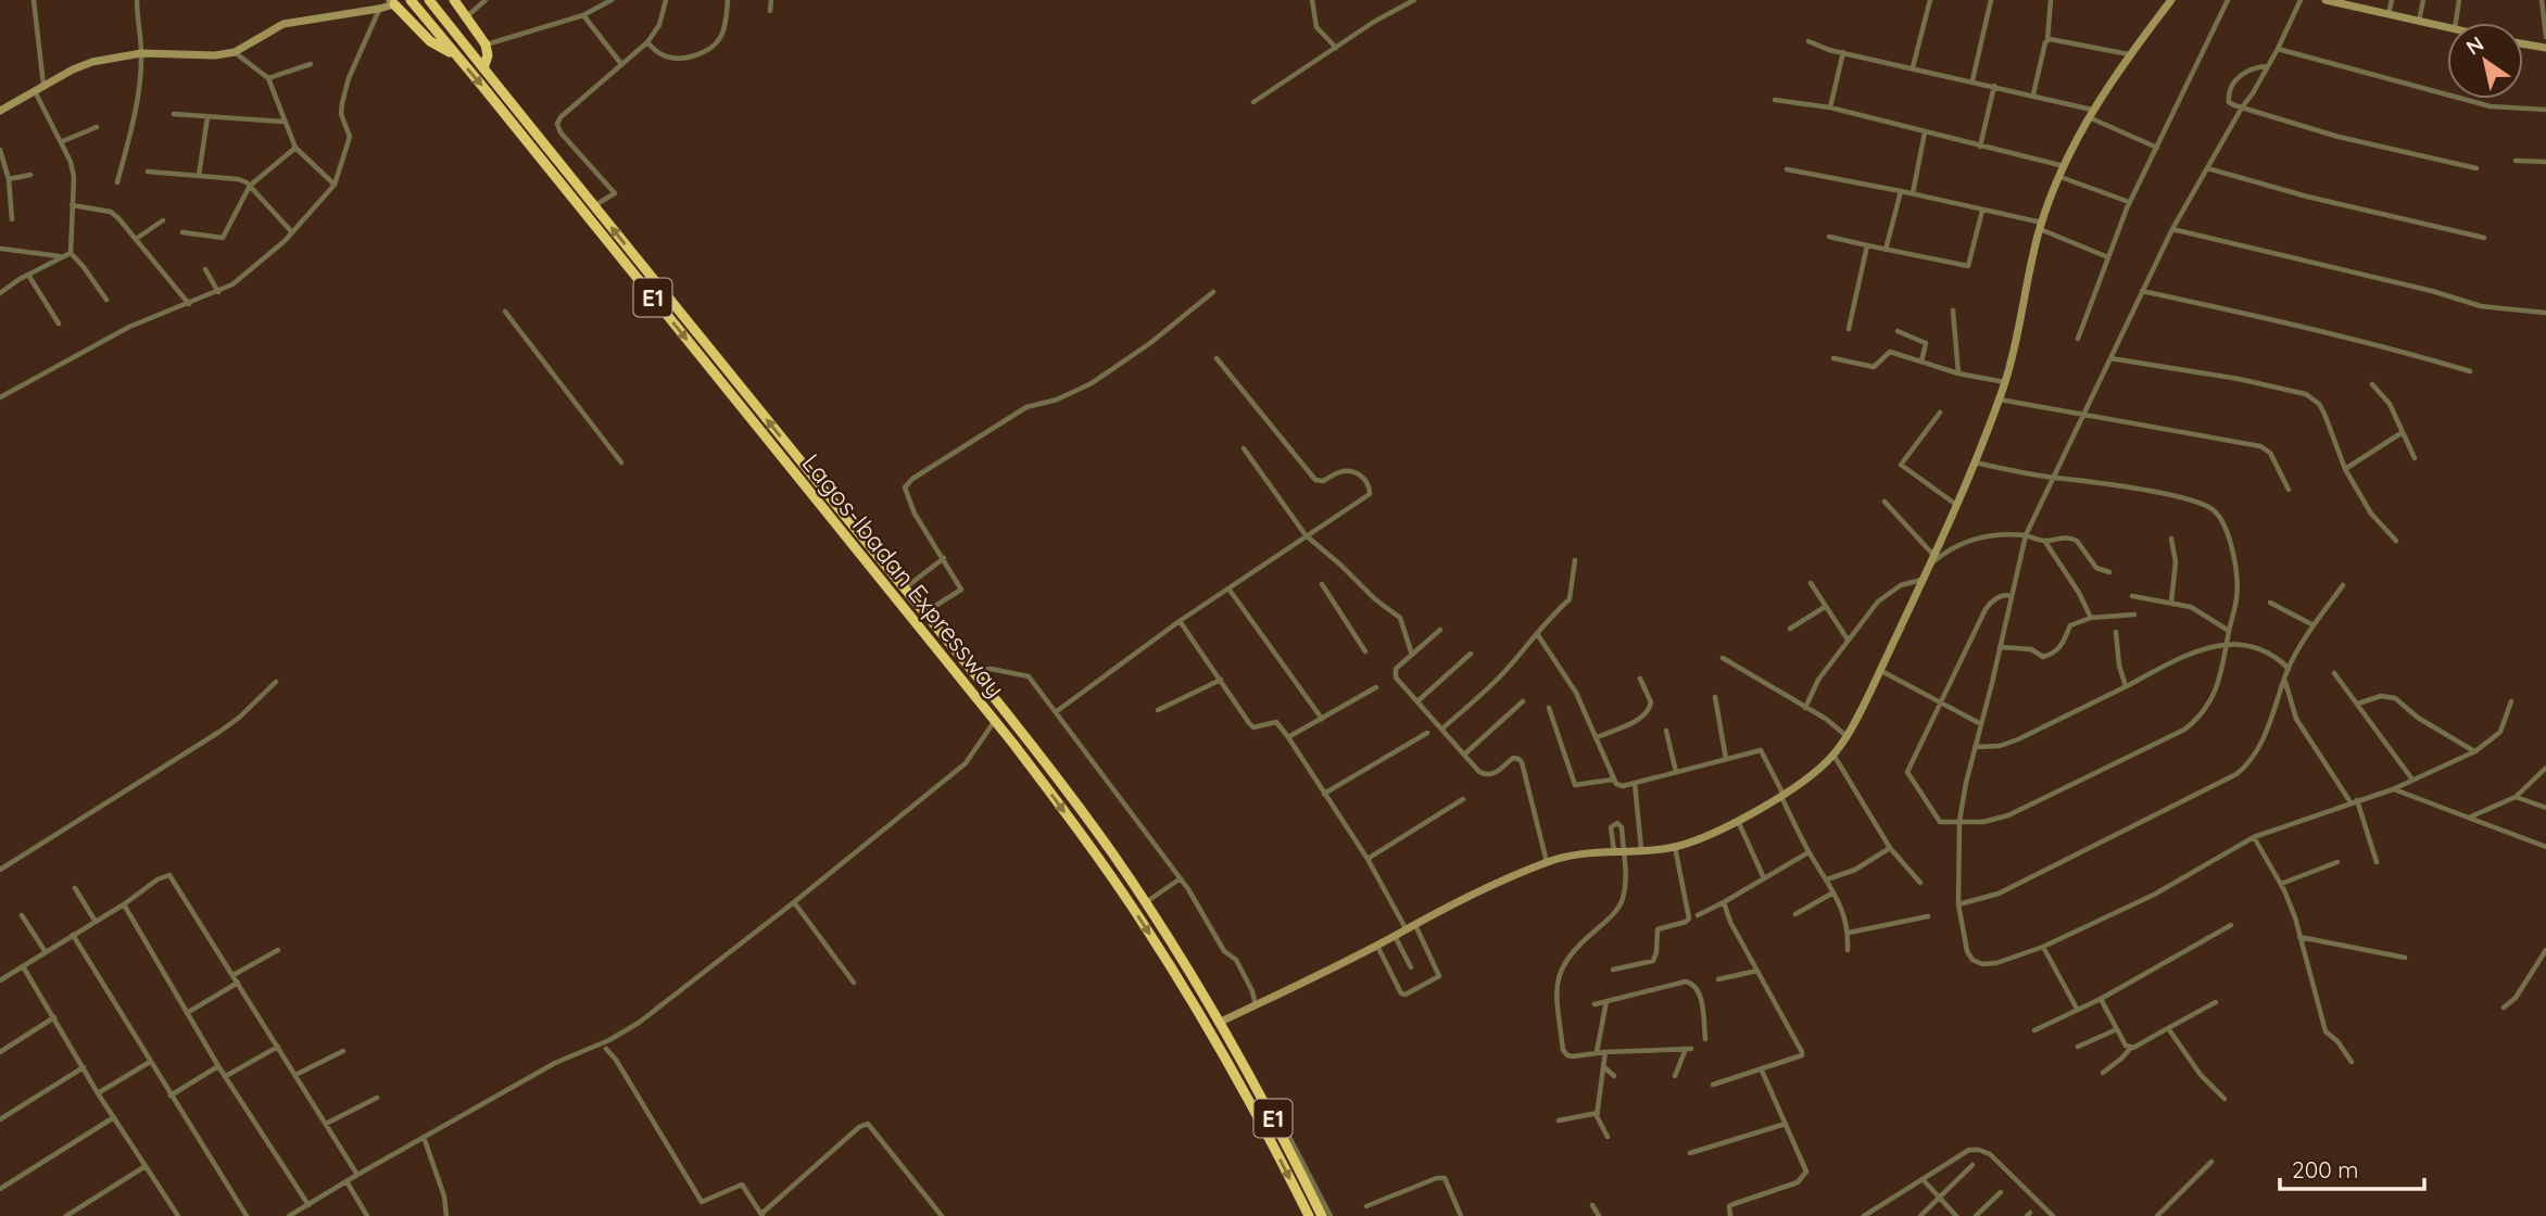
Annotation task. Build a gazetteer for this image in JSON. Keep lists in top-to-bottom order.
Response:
{
  "streets": {
    "highway": ["E1", "Lagos-Ibadan Expressway"]
  },
  "scale_bar": "200 m",
  "north": "top left"
}
